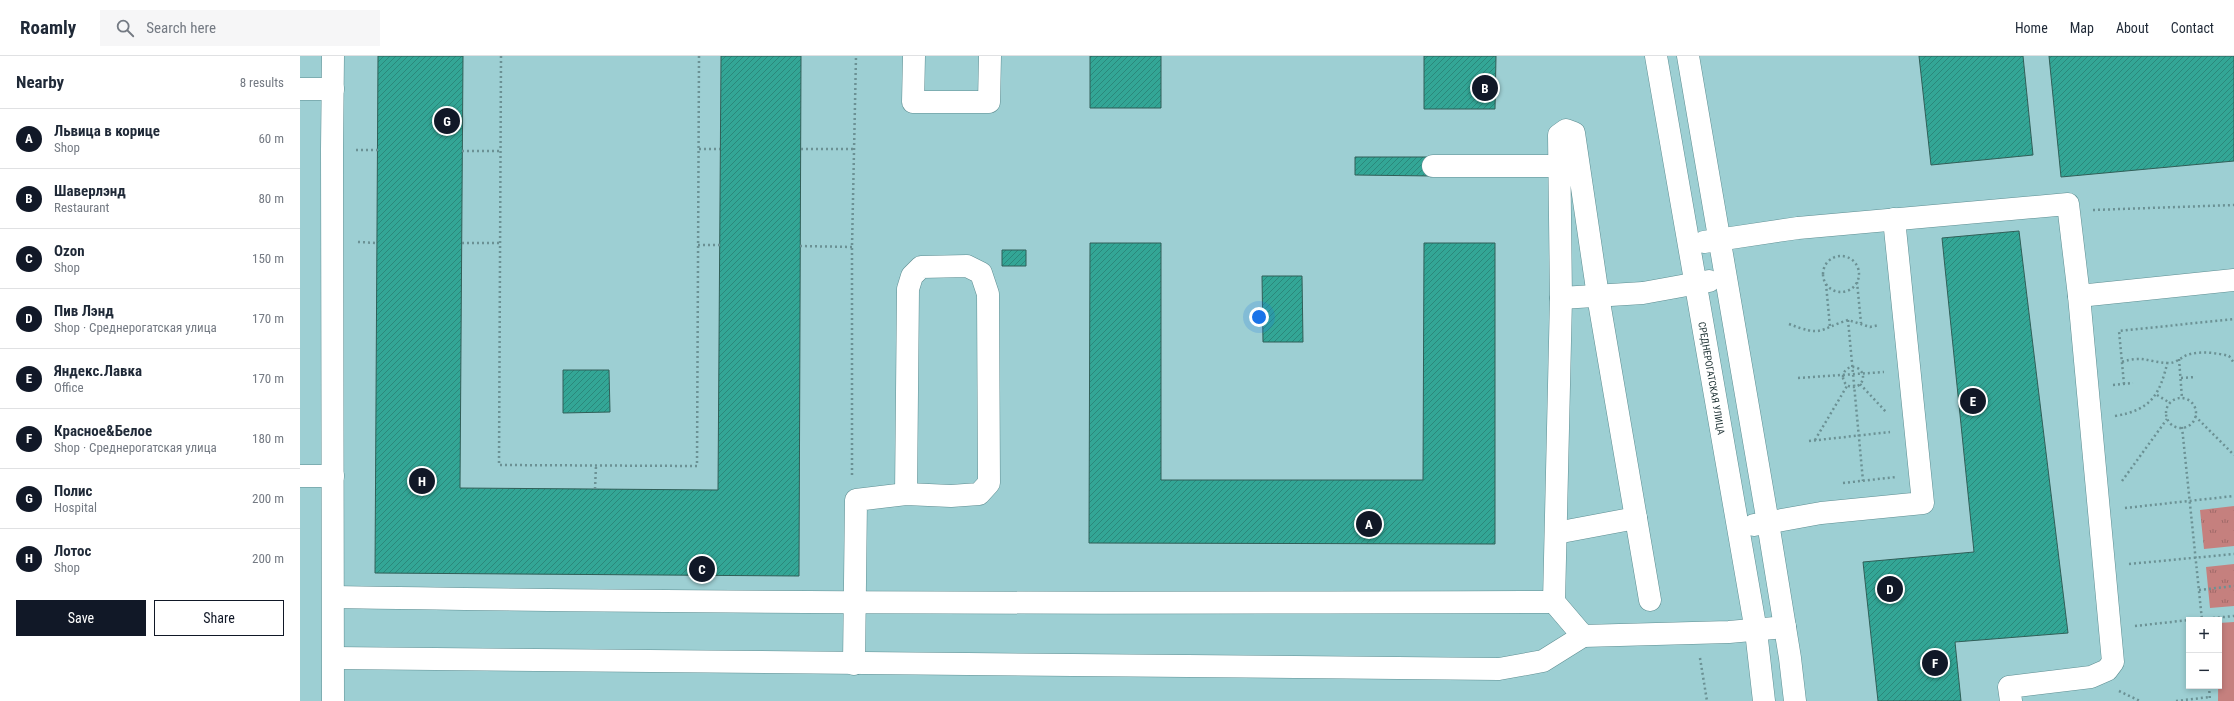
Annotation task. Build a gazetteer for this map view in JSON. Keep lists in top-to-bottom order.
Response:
{
  "streets": {
    "street": ["СРЕДНЕРОГАТСКАЯ УЛИЦА"]
  },
  "page": {
    "header": "Roamly",
    "search": "Search here",
    "nav": [
      "Home",
      "Map",
      "About",
      "Contact"
    ],
    "heading": ["Nearby", "8 results"],
    "pins": [
      "B",
      "G",
      "E",
      "H",
      "A",
      "C",
      "D",
      "F"
    ],
    "list": [
      {
        "mark": "A",
        "name": "Львица в корице",
        "note": "Shop",
        "value": "60 m"
      },
      {
        "mark": "B",
        "name": "Шаверлэнд",
        "note": "Restaurant",
        "value": "80 m"
      },
      {
        "mark": "C",
        "name": "Ozon",
        "note": "Shop",
        "value": "150 m"
      },
      {
        "mark": "D",
        "name": "Пив Лэнд",
        "note": "Shop · Среднерогатская улица",
        "value": "170 m"
      },
      {
        "mark": "E",
        "name": "Яндекс.Лавка",
        "note": "Office",
        "value": "170 m"
      },
      {
        "mark": "F",
        "name": "Красное&Белое",
        "note": "Shop · Среднерогатская улица",
        "value": "180 m"
      },
      {
        "mark": "G",
        "name": "Полис",
        "note": "Hospital",
        "value": "200 m"
      },
      {
        "mark": "H",
        "name": "Лотос",
        "note": "Shop",
        "value": "200 m"
      }
    ],
    "buttons": ["Save", "Share"],
    "map_buttons": ["+", "−"]
  }
}
